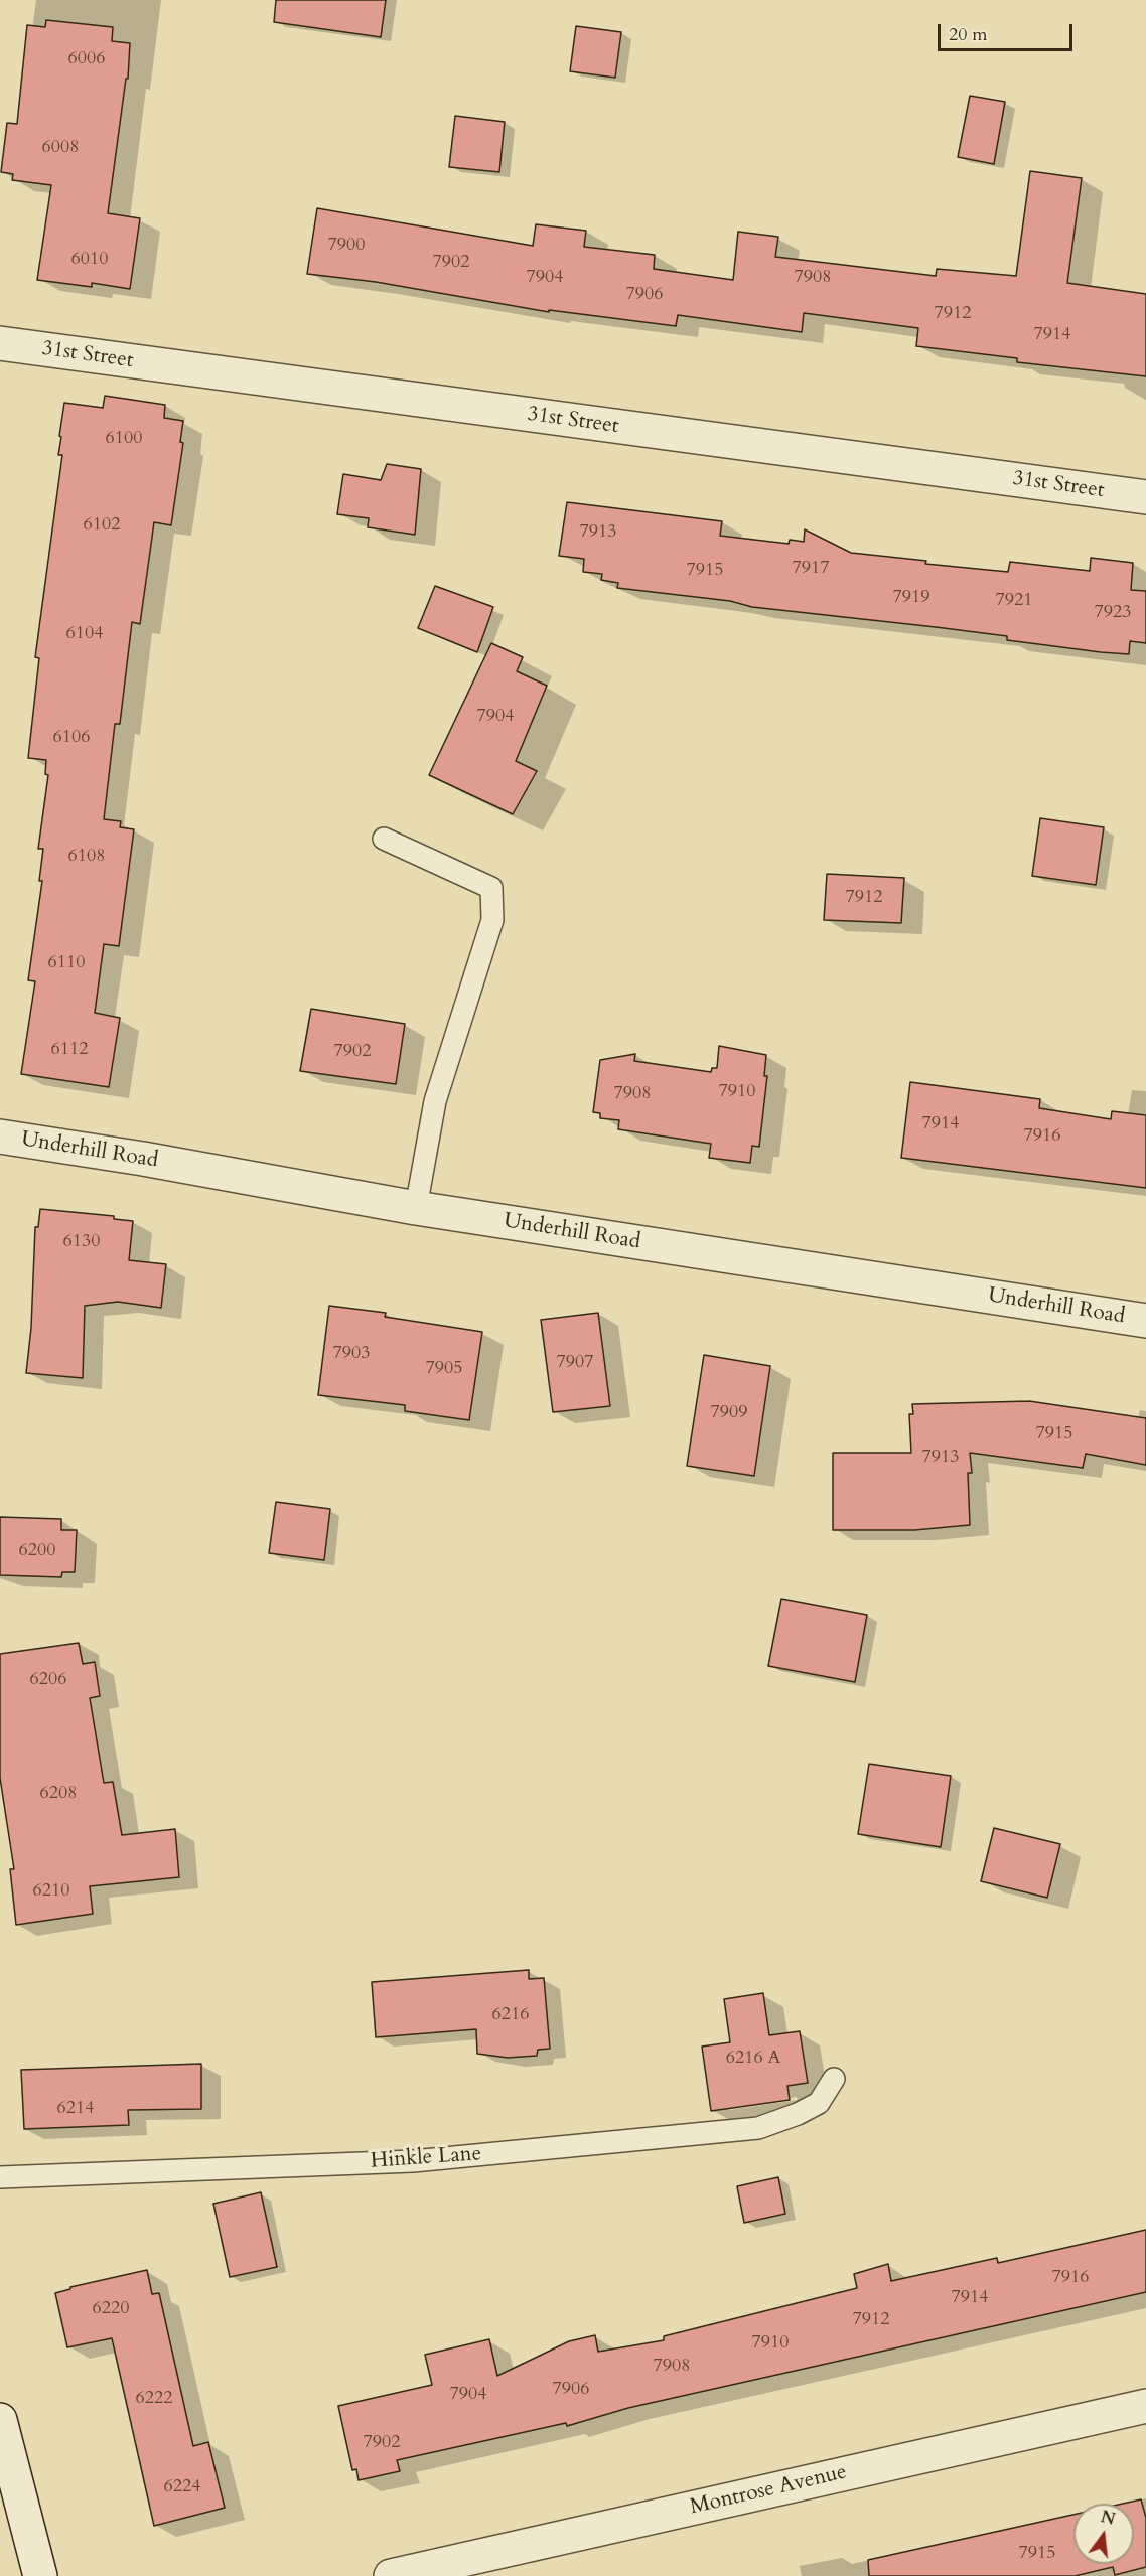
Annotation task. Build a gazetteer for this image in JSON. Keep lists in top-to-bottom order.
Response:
{
  "streets": {
    "street": ["31st Street", "Underhill Road", "Montrose Avenue"],
    "lane": ["Hinkle Lane"]
  },
  "house_numbers": [
    "6006",
    "6008",
    "7900",
    "6010",
    "7902",
    "7904",
    "7908",
    "7906",
    "7912",
    "7914",
    "6100",
    "6102",
    "7913",
    "7917",
    "7915",
    "7919",
    "7921",
    "7923",
    "6104",
    "7904",
    "6106",
    "6108",
    "7912",
    "6110",
    "6112",
    "7902",
    "7910",
    "7908",
    "7914",
    "7916",
    "6130",
    "7903",
    "7907",
    "7905",
    "7909",
    "7915",
    "7913",
    "6200",
    "6206",
    "6208",
    "6210",
    "6216",
    "6216 A",
    "6214",
    "7916",
    "7914",
    "6220",
    "7912",
    "7910",
    "7908",
    "7906",
    "7904",
    "6222",
    "7902",
    "6224",
    "7915"
  ],
  "scale_bar": "20 m",
  "north": "top"
}
